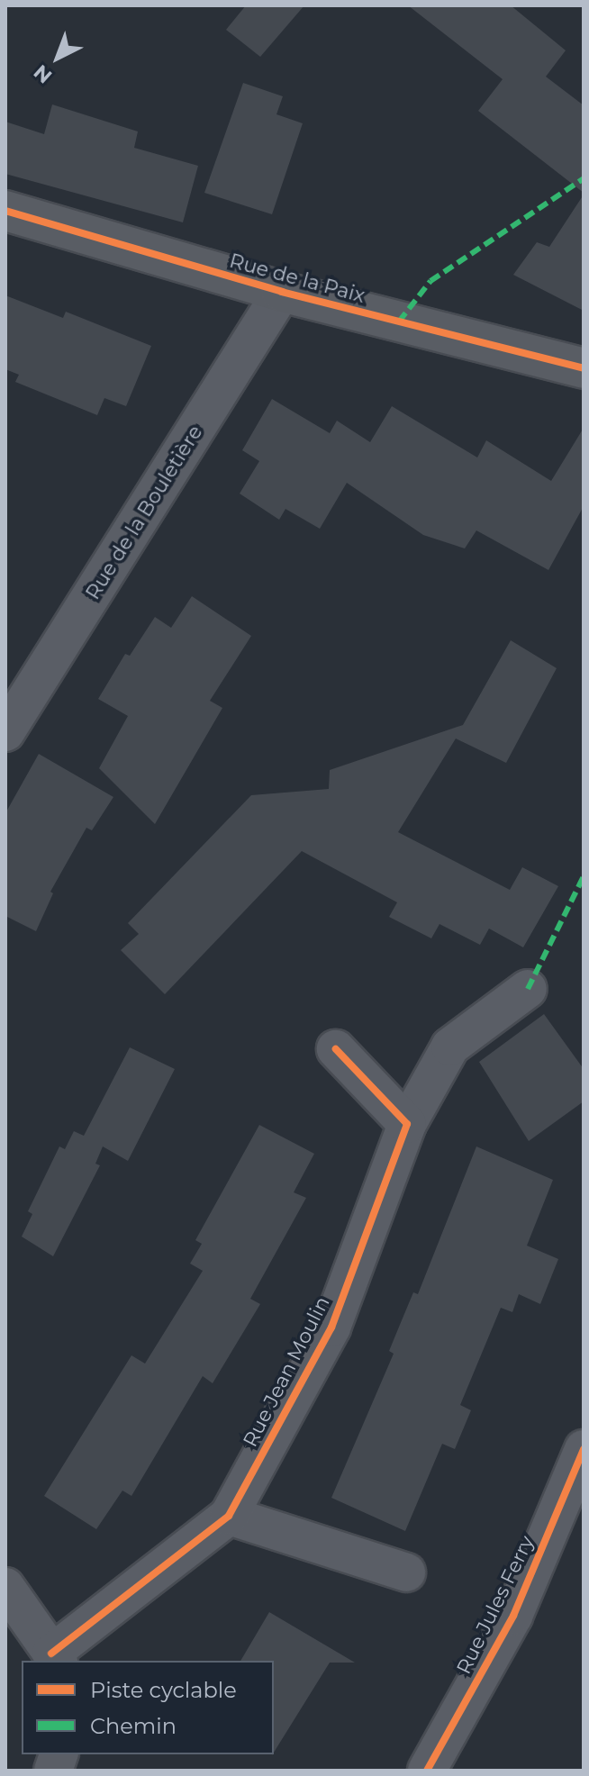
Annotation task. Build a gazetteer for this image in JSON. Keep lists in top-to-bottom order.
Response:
{
  "streets": {
    "street": [
      "Rue de la Paix",
      "Rue de la Bouletière",
      "Rue Jean Moulin",
      "Rue Jules Ferry"
    ]
  },
  "crossings": [
    ["Rue de la Paix", "Rue de la Bouletière"]
  ],
  "legend": ["Piste cyclable", "Chemin"],
  "north": "bottom left"
}
